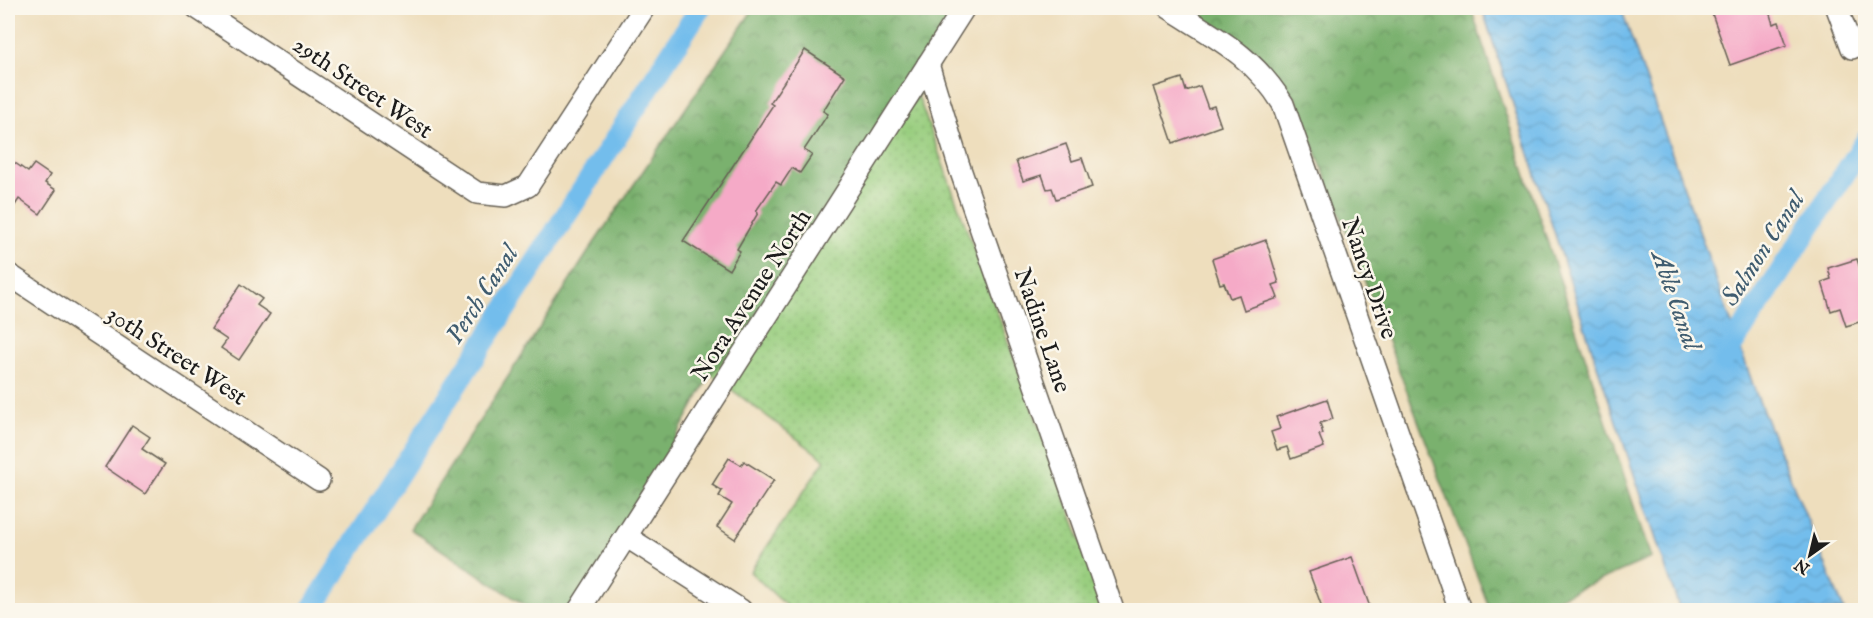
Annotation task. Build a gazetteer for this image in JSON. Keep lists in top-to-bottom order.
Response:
{
  "streets": {
    "street": [
      "29th Street West",
      "Nancy Drive",
      "Nora Avenue North",
      "Nadine Lane",
      "30th Street West"
    ]
  },
  "crossings": [
    ["Nora Avenue North", "Nadine Lane"]
  ],
  "water": ["Salmon Canal", "Perch Canal", "Able Canal"],
  "north": "bottom left"
}
